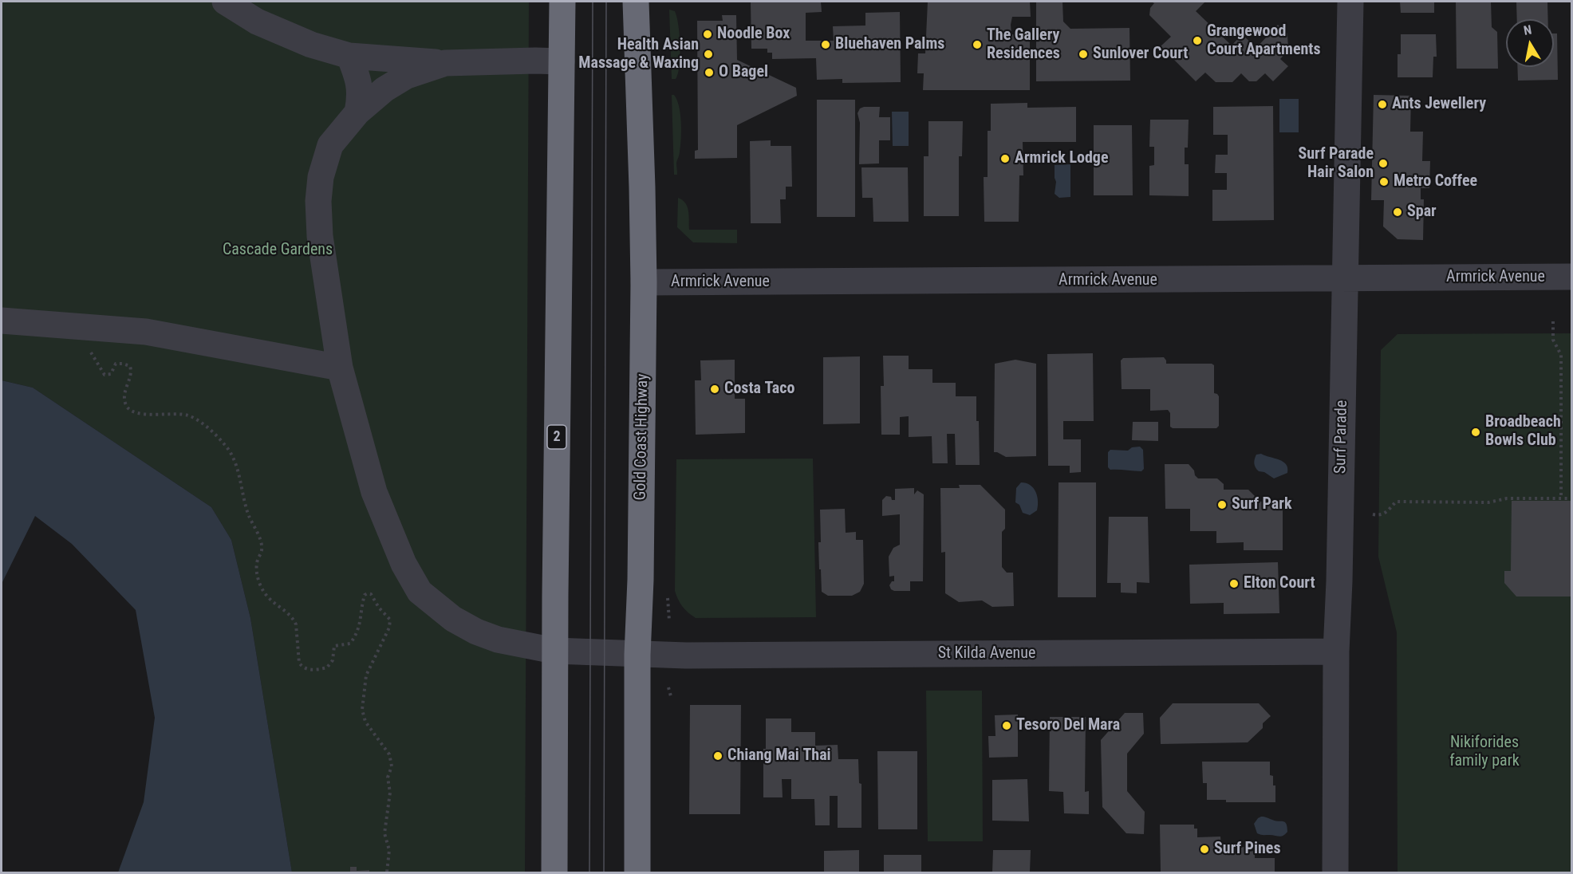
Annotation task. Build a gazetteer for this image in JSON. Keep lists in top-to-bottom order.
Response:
{
  "streets": {
    "highway": ["2", "Gold Coast Highway"],
    "street": ["Armrick Avenue", "Surf Parade", "St Kilda Avenue"]
  },
  "crossings": [
    ["Armrick Avenue", "Gold Coast Highway"],
    ["Armrick Avenue", "Surf Parade"],
    ["2", "St Kilda Avenue"],
    ["Gold Coast Highway", "St Kilda Avenue"],
    ["Surf Parade", "St Kilda Avenue"]
  ],
  "parks": ["Cascade Gardens", "Nikiforides family park"],
  "places": [
    "Noodle Box",
    "Grangewood Court Apartments",
    "Bluehaven Palms",
    "The Gallery Residences",
    "Health Asian Massage & Waxing",
    "Sunlover Court",
    "O Bagel",
    "Ants Jewellery",
    "Armrick Lodge",
    "Surf Parade Hair Salon",
    "Metro Coffee",
    "Spar",
    "Costa Taco",
    "Broadbeach Bowls Club",
    "Surf Park",
    "Elton Court",
    "Tesoro Del Mara",
    "Chiang Mai Thai",
    "Surf Pines"
  ],
  "north": "top"
}
